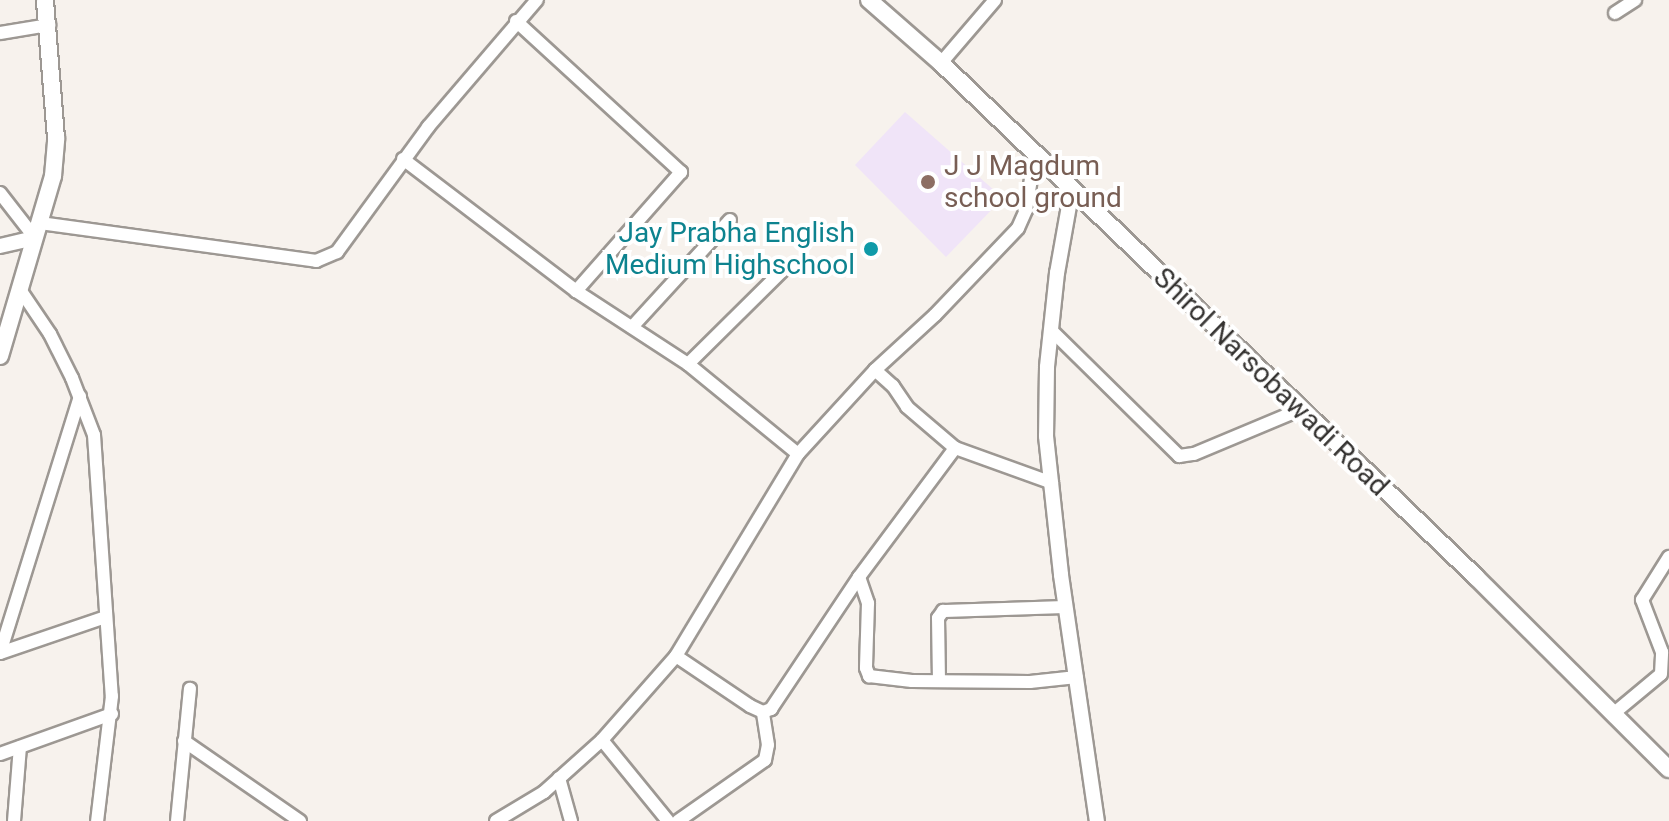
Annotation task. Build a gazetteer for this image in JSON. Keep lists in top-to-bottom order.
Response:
{
  "streets": {
    "main road": ["Shirol Narsobawadi Road"]
  },
  "places": ["J J Magdum school ground", "Jay Prabha English Medium Highschool"]
}
